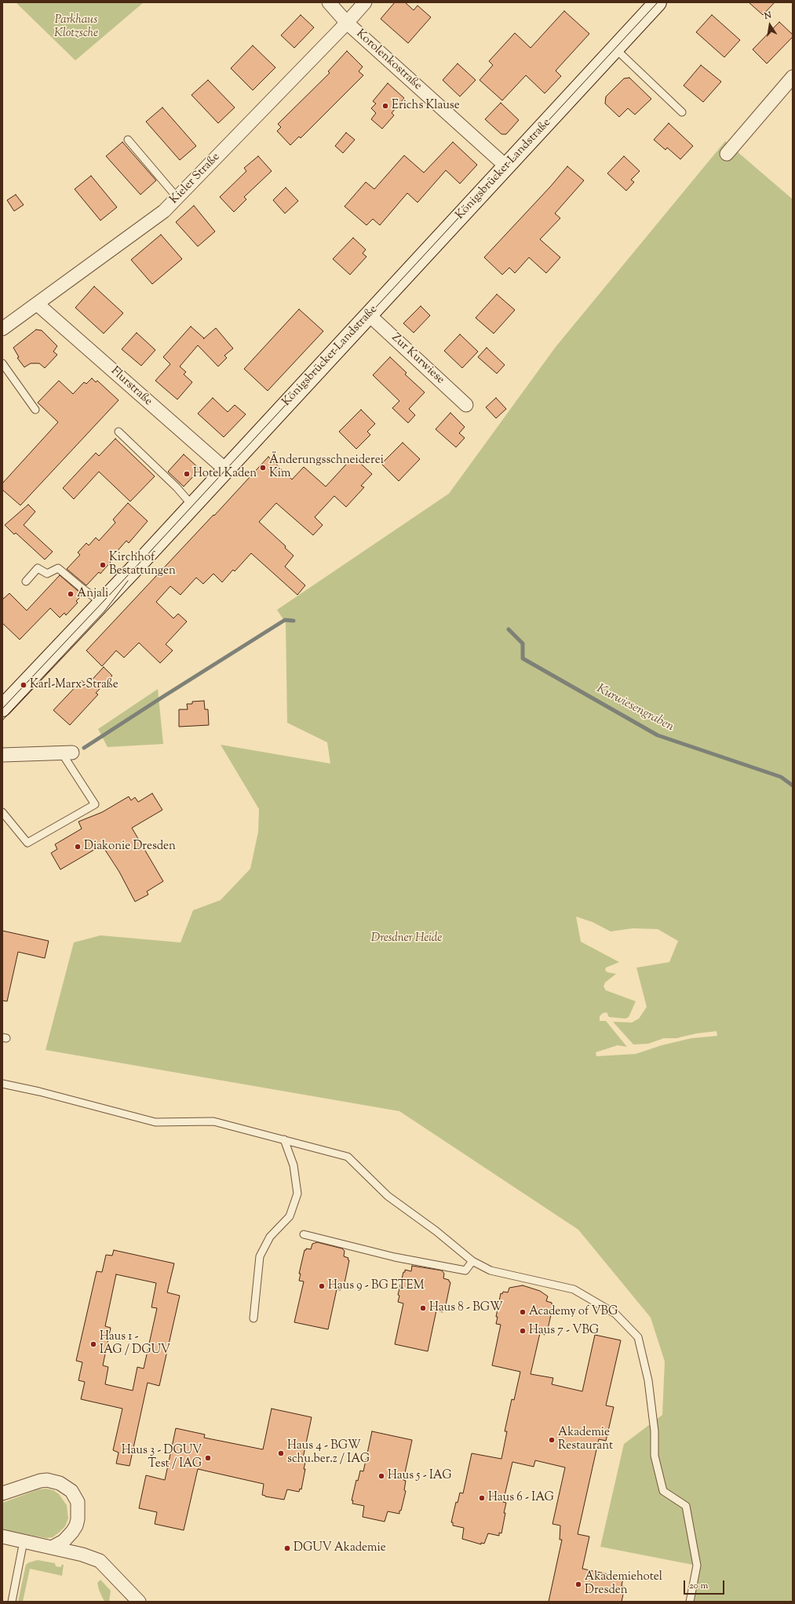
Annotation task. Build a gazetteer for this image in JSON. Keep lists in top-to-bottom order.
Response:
{
  "streets": {
    "main road": ["Königsbrücker Landstraße"],
    "street": [
      "Korolenkostraße",
      "Kieler Straße",
      "Zur Kurwiese",
      "Flurstraße"
    ]
  },
  "crossings": [
    ["Korolenkostraße", "Königsbrücker Landstraße"],
    ["Korolenkostraße", "Kieler Straße"],
    ["Königsbrücker Landstraße", "Zur Kurwiese"],
    ["Königsbrücker Landstraße", "Flurstraße"],
    ["Kieler Straße", "Flurstraße"]
  ],
  "water": ["Kurwiesengraben"],
  "parks": ["Parkhaus Klotzsche", "Dresdner Heide"],
  "places": [
    "Erichs Klause",
    "Änderungsschneiderei Kim",
    "Hotel Kaden",
    "Kirchhof Bestattungen",
    "Anjali",
    "Karl-Marx-Straße",
    "Diakonie Dresden",
    "Haus 9 - BG ETEM",
    "Haus 8 - BGW",
    "Academy of VBG",
    "Haus 7 - VBG",
    "Haus 1 - IAG / DGUV",
    "Akademie Restaurant",
    "Haus 4 - BGW schu.ber.z / IAG",
    "Haus 3 - DGUV Test / IAG",
    "Haus 5 - IAG",
    "Haus 6 - IAG",
    "DGUV Akademie",
    "Akademiehotel Dresden"
  ],
  "scale_bar": "20 m",
  "north": "top"
}
